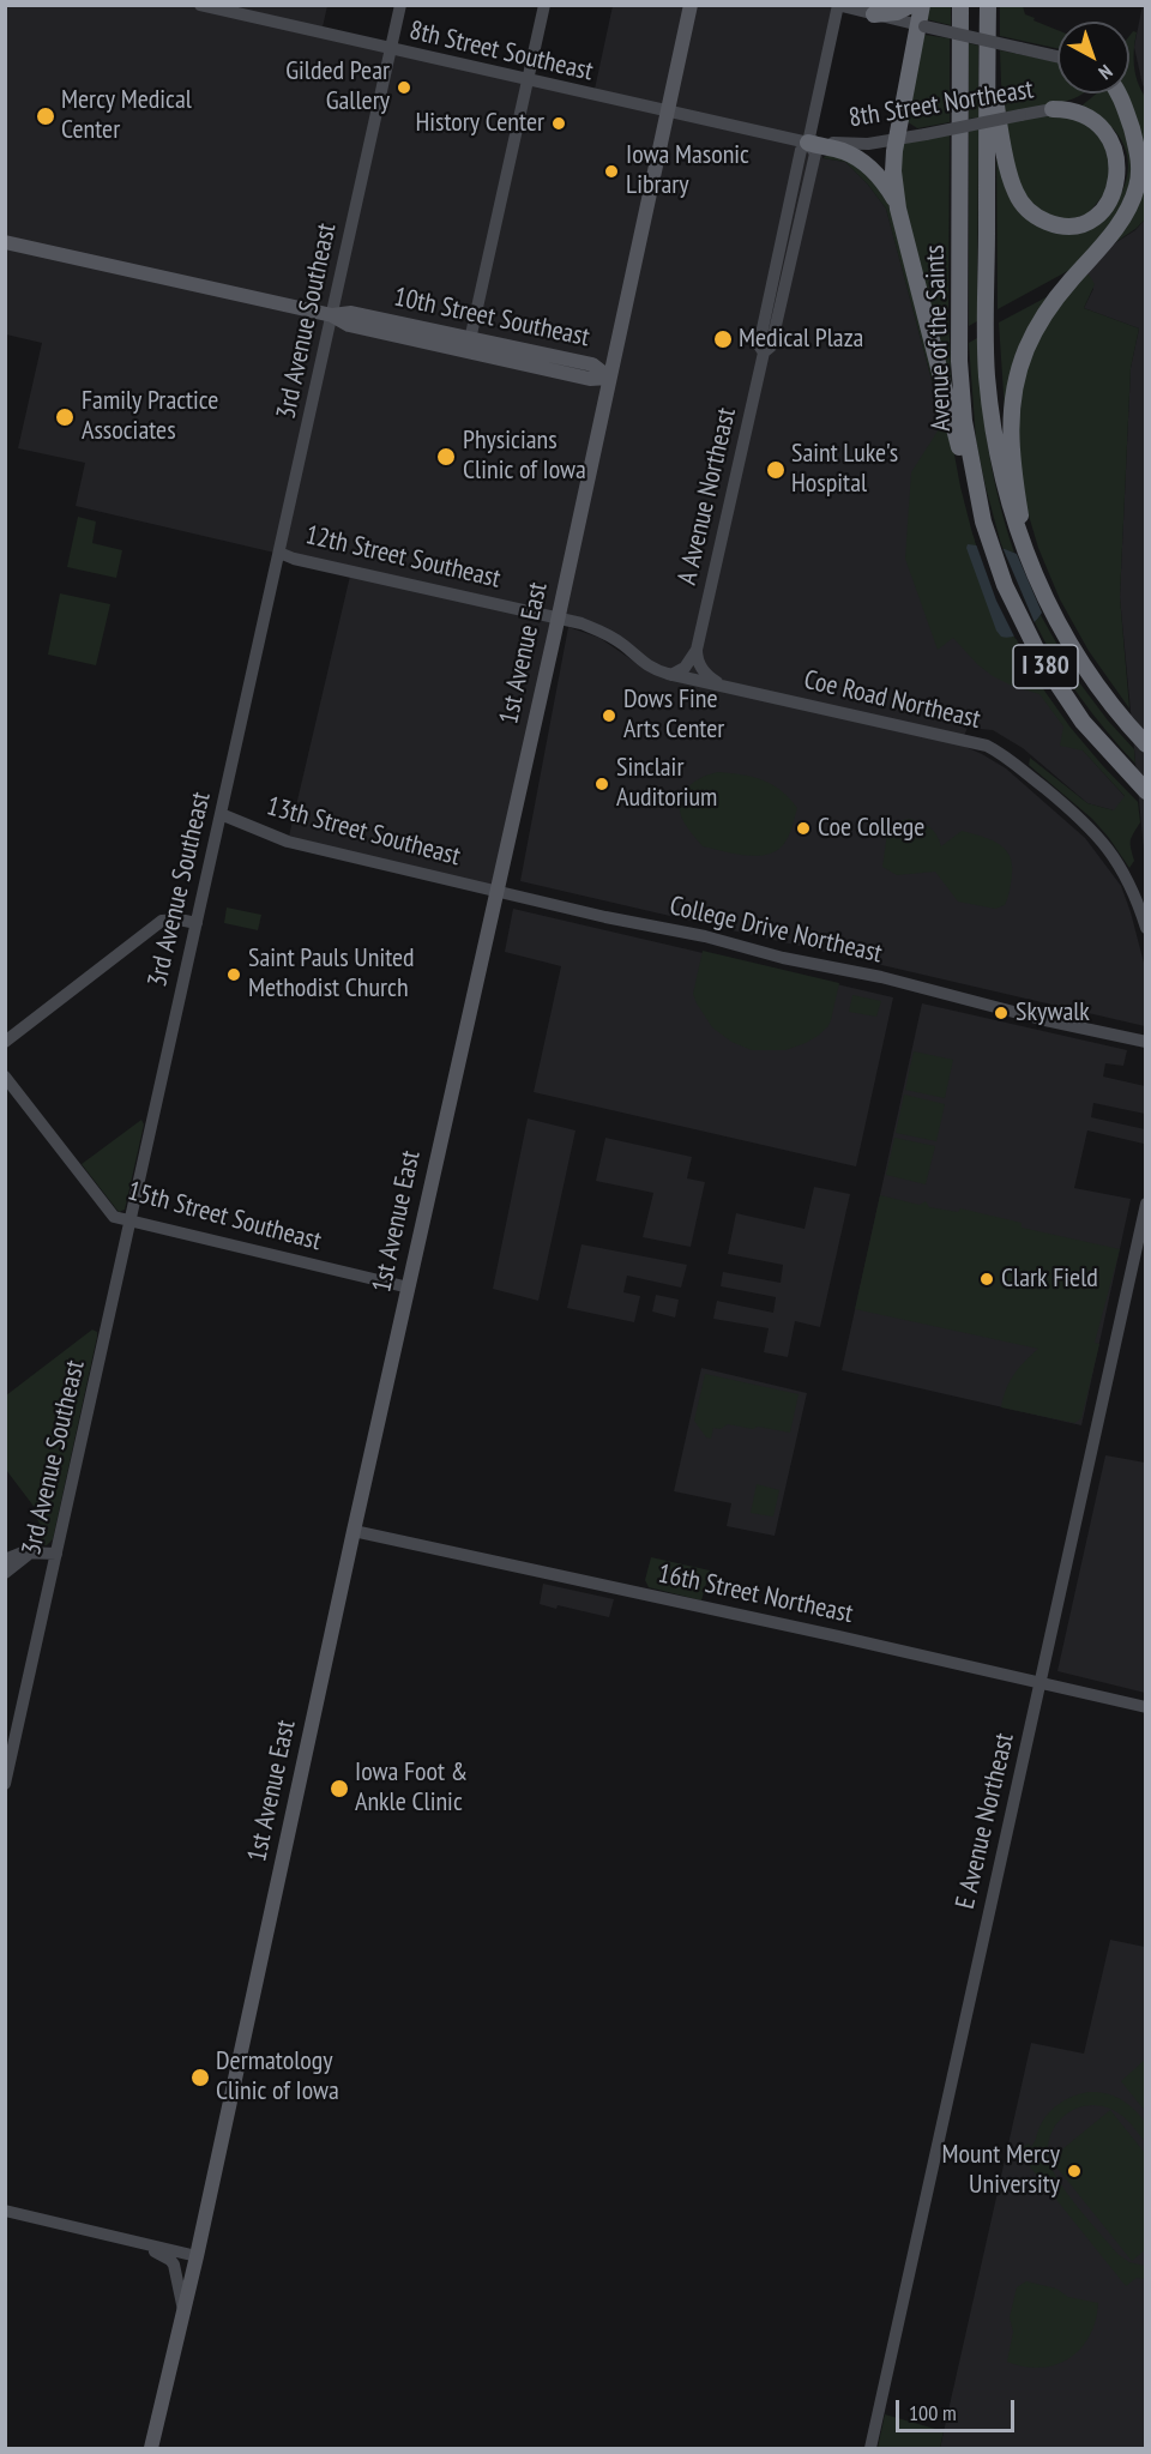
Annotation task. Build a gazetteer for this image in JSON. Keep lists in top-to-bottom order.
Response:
{
  "streets": {
    "highway": ["Avenue of the Saints", "I 380"],
    "main road": [
      "8th Street Southeast",
      "8th Street Northeast",
      "10th Street Southeast",
      "3rd Avenue Southeast",
      "A Avenue Northeast",
      "12th Street Southeast",
      "1st Avenue East",
      "Coe Road Northeast",
      "13th Street Southeast",
      "College Drive Northeast",
      "15th Street Southeast",
      "16th Street Northeast",
      "E Avenue Northeast"
    ]
  },
  "crossings": [
    ["8th Street Southeast", "8th Street Northeast"],
    ["8th Street Southeast", "3rd Avenue Southeast"],
    ["8th Street Southeast", "1st Avenue East"],
    ["8th Street Northeast", "A Avenue Northeast"],
    ["8th Street Northeast", "1st Avenue East"],
    ["10th Street Southeast", "3rd Avenue Southeast"],
    ["10th Street Southeast", "1st Avenue East"],
    ["3rd Avenue Southeast", "12th Street Southeast"],
    ["3rd Avenue Southeast", "13th Street Southeast"],
    ["3rd Avenue Southeast", "15th Street Southeast"],
    ["12th Street Southeast", "1st Avenue East"],
    ["12th Street Southeast", "Coe Road Northeast"],
    ["1st Avenue East", "Coe Road Northeast"],
    ["1st Avenue East", "13th Street Southeast"],
    ["1st Avenue East", "College Drive Northeast"],
    ["1st Avenue East", "15th Street Southeast"],
    ["1st Avenue East", "16th Street Northeast"],
    ["13th Street Southeast", "College Drive Northeast"],
    ["16th Street Northeast", "E Avenue Northeast"]
  ],
  "places": [
    "Gilded Pear Gallery",
    "Mercy Medical Center",
    "History Center",
    "Iowa Masonic Library",
    "Medical Plaza",
    "Family Practice Associates",
    "Physicians Clinic of Iowa",
    "Saint Luke's Hospital",
    "Dows Fine Arts Center",
    "Sinclair Auditorium",
    "Coe College",
    "Saint Pauls United Methodist Church",
    "Skywalk",
    "Clark Field",
    "Iowa Foot & Ankle Clinic",
    "Dermatology Clinic of Iowa",
    "Mount Mercy University"
  ],
  "scale_bar": "100 m",
  "north": "bottom right"
}
